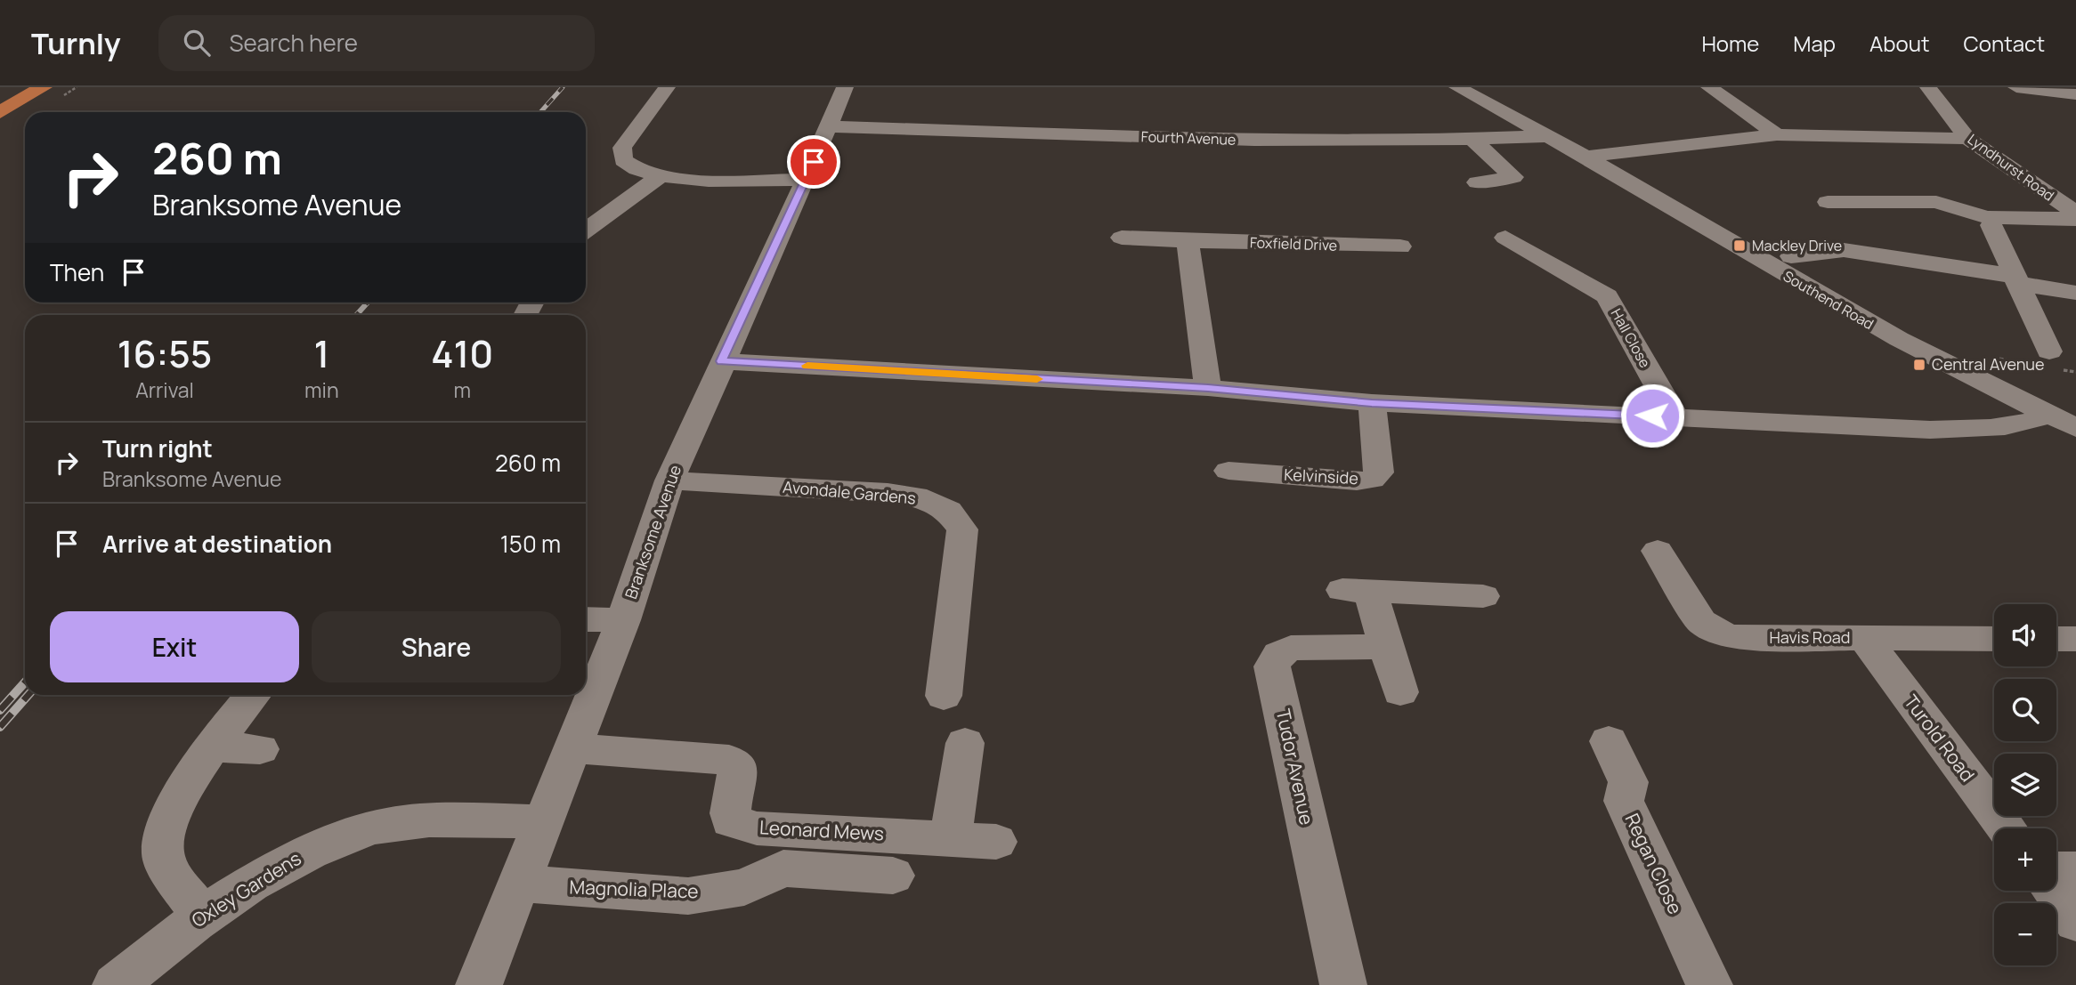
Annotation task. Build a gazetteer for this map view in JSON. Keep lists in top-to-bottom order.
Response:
{
  "streets": {
    "street": [
      "Fourth Avenue",
      "Lyndhurst Road",
      "Foxfield Drive",
      "Southend Road",
      "Hall Close",
      "Kelvinside",
      "Avondale Gardens",
      "Branksome Avenue",
      "Havis Road",
      "Turold Road",
      "Tudor Avenue",
      "Leonard Mews",
      "Regan Close",
      "Oxley Gardens",
      "Magnolia Place"
    ]
  },
  "crossings": [
    ["Fourth Avenue", "Southend Road"],
    ["Fourth Avenue", "Branksome Avenue"],
    ["Avondale Gardens", "Branksome Avenue"],
    ["Branksome Avenue", "Leonard Mews"],
    ["Branksome Avenue", "Oxley Gardens"],
    ["Branksome Avenue", "Magnolia Place"],
    ["Havis Road", "Turold Road"]
  ],
  "places": {
    "transit": ["Mackley Drive", "Central Avenue"]
  },
  "page": {
    "header": "Turnly",
    "search": "Search here",
    "nav": [
      "Home",
      "Map",
      "About",
      "Contact"
    ],
    "turn": ["260 m", "Branksome Avenue"],
    "then": "Then",
    "eta": [
      "16:55",
      "Arrival",
      "1",
      "min",
      "410",
      "m"
    ],
    "list": [
      {
        "name": "Turn right",
        "note": "Branksome Avenue",
        "value": "260 m"
      },
      {
        "name": "Arrive at destination",
        "value": "150 m"
      }
    ],
    "buttons": ["Exit", "Share"],
    "map_buttons": ["+", "−"]
  }
}
